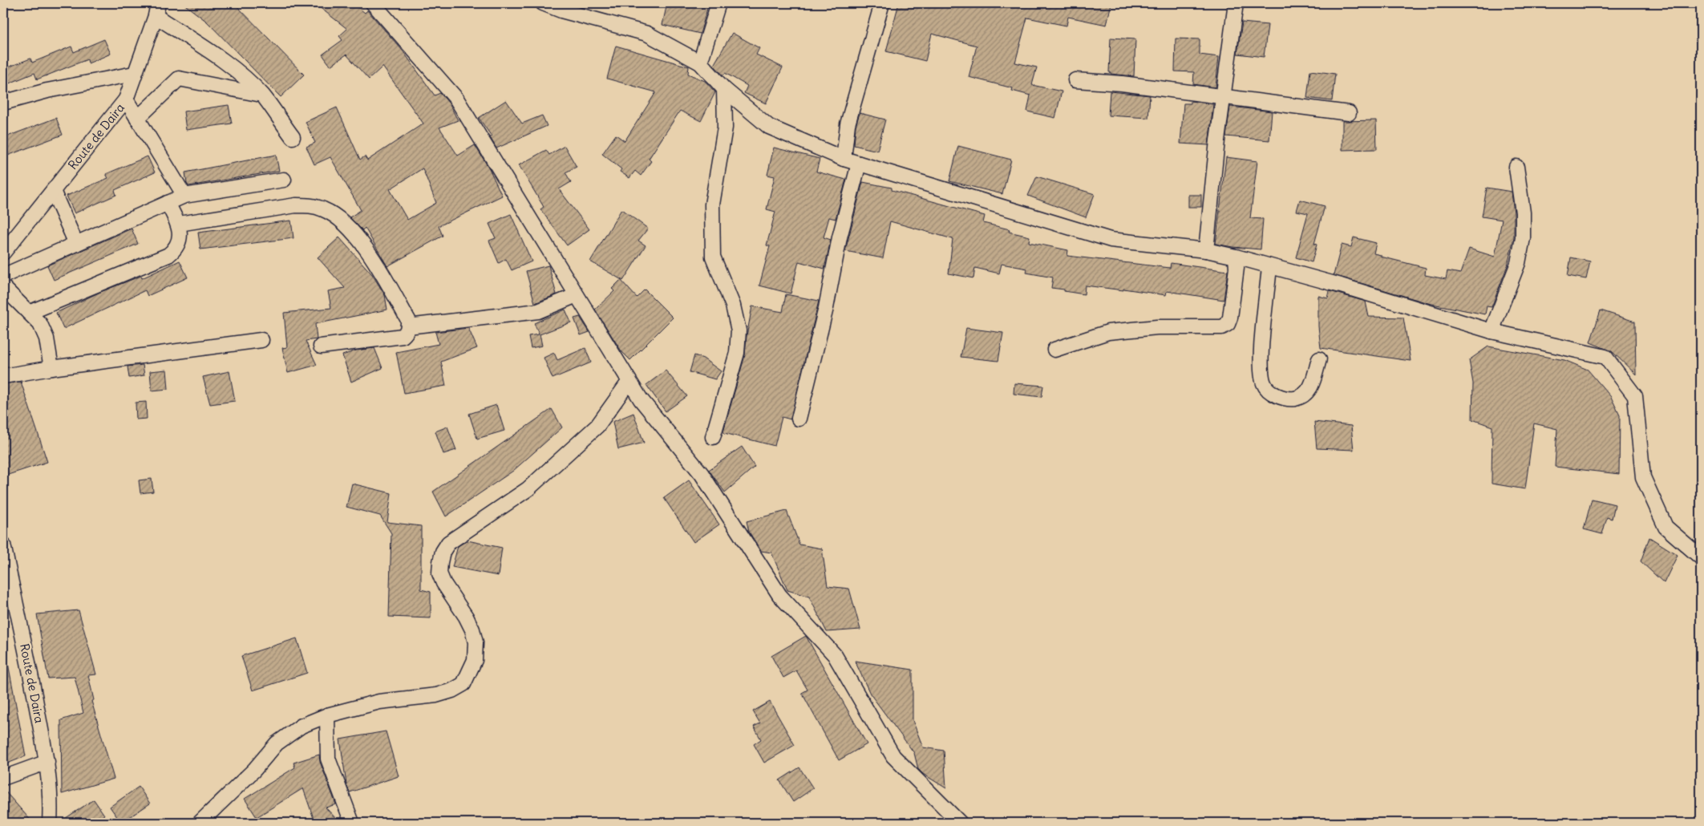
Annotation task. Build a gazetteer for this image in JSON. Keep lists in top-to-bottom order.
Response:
{
  "streets": {
    "street": ["Route de Daira"]
  }
}
